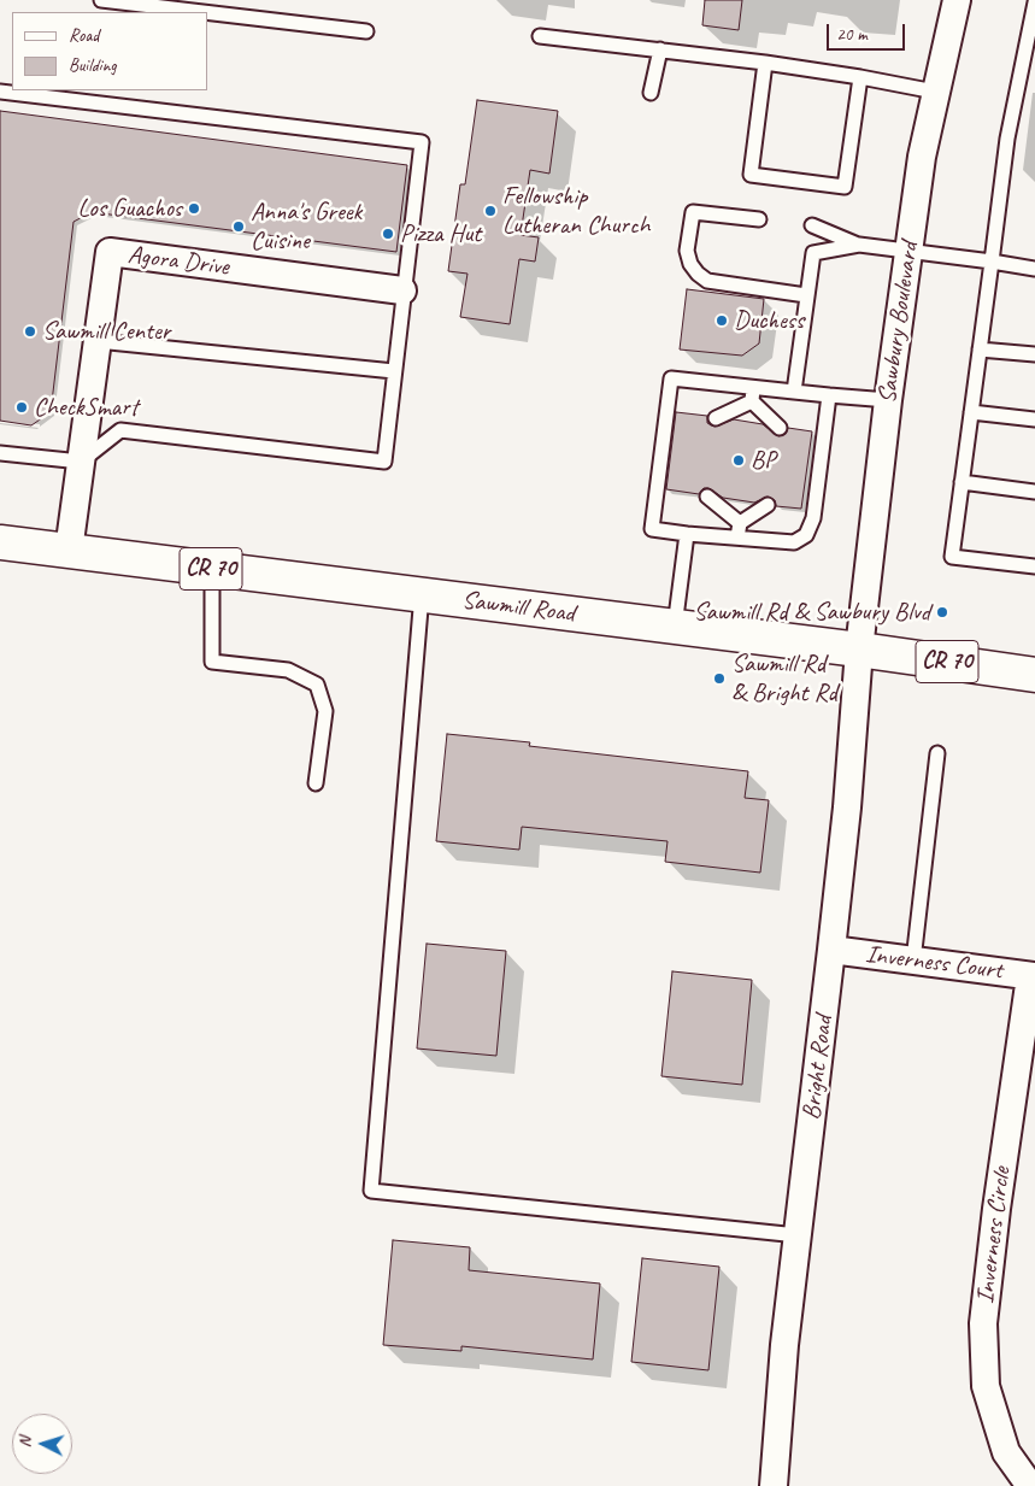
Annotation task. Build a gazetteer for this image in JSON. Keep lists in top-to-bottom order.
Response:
{
  "streets": {
    "main road": ["CR 70", "Sawmill Road"],
    "street": [
      "Agora Drive",
      "Sawbury Boulevard",
      "Inverness Court",
      "Bright Road",
      "Inverness Circle"
    ]
  },
  "crossings": [
    ["Agora Drive", "Sawmill Road"],
    ["Sawbury Boulevard", "Sawmill Road"],
    ["Sawbury Boulevard", "Bright Road"],
    ["Sawmill Road", "Bright Road"],
    ["Inverness Court", "Bright Road"],
    ["Inverness Court", "Inverness Circle"]
  ],
  "places": [
    "Los Guachos",
    "Fellowship Lutheran Church",
    "Anna's Greek Cuisine",
    "Pizza Hut",
    "Duchess",
    "Sawmill Center",
    "CheckSmart",
    "BP",
    "Sawmill Rd & Sawbury Blvd",
    "Sawmill Rd & Bright Rd"
  ],
  "legend": ["Road", "Building"],
  "scale_bar": "20 m",
  "north": "left"
}
